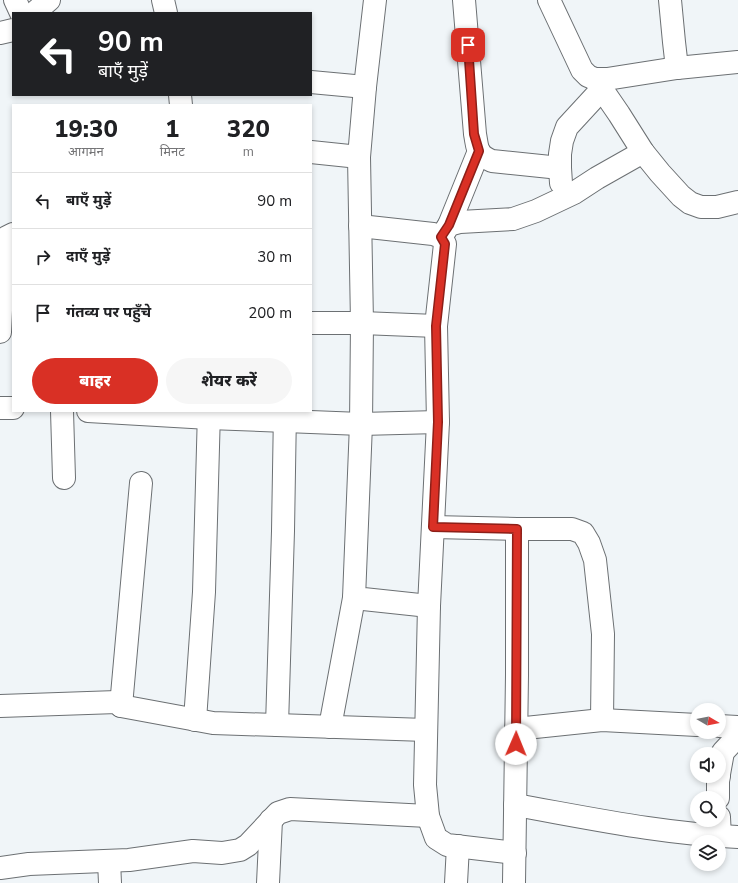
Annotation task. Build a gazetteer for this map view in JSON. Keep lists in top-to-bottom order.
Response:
{
  "north": "right",
  "page": {
    "turn": ["90 m", "बाएँ मुड़ें"],
    "eta": [
      "19:30",
      "आगमन",
      "1",
      "मिनट",
      "320",
      "m"
    ],
    "list": [
      {
        "name": "बाएँ मुड़ें",
        "value": "90 m"
      },
      {
        "name": "दाएँ मुड़ें",
        "value": "30 m"
      },
      {
        "name": "गंतव्य पर पहुँचे",
        "value": "200 m"
      }
    ],
    "buttons": ["बाहर", "शेयर करें"]
  }
}
